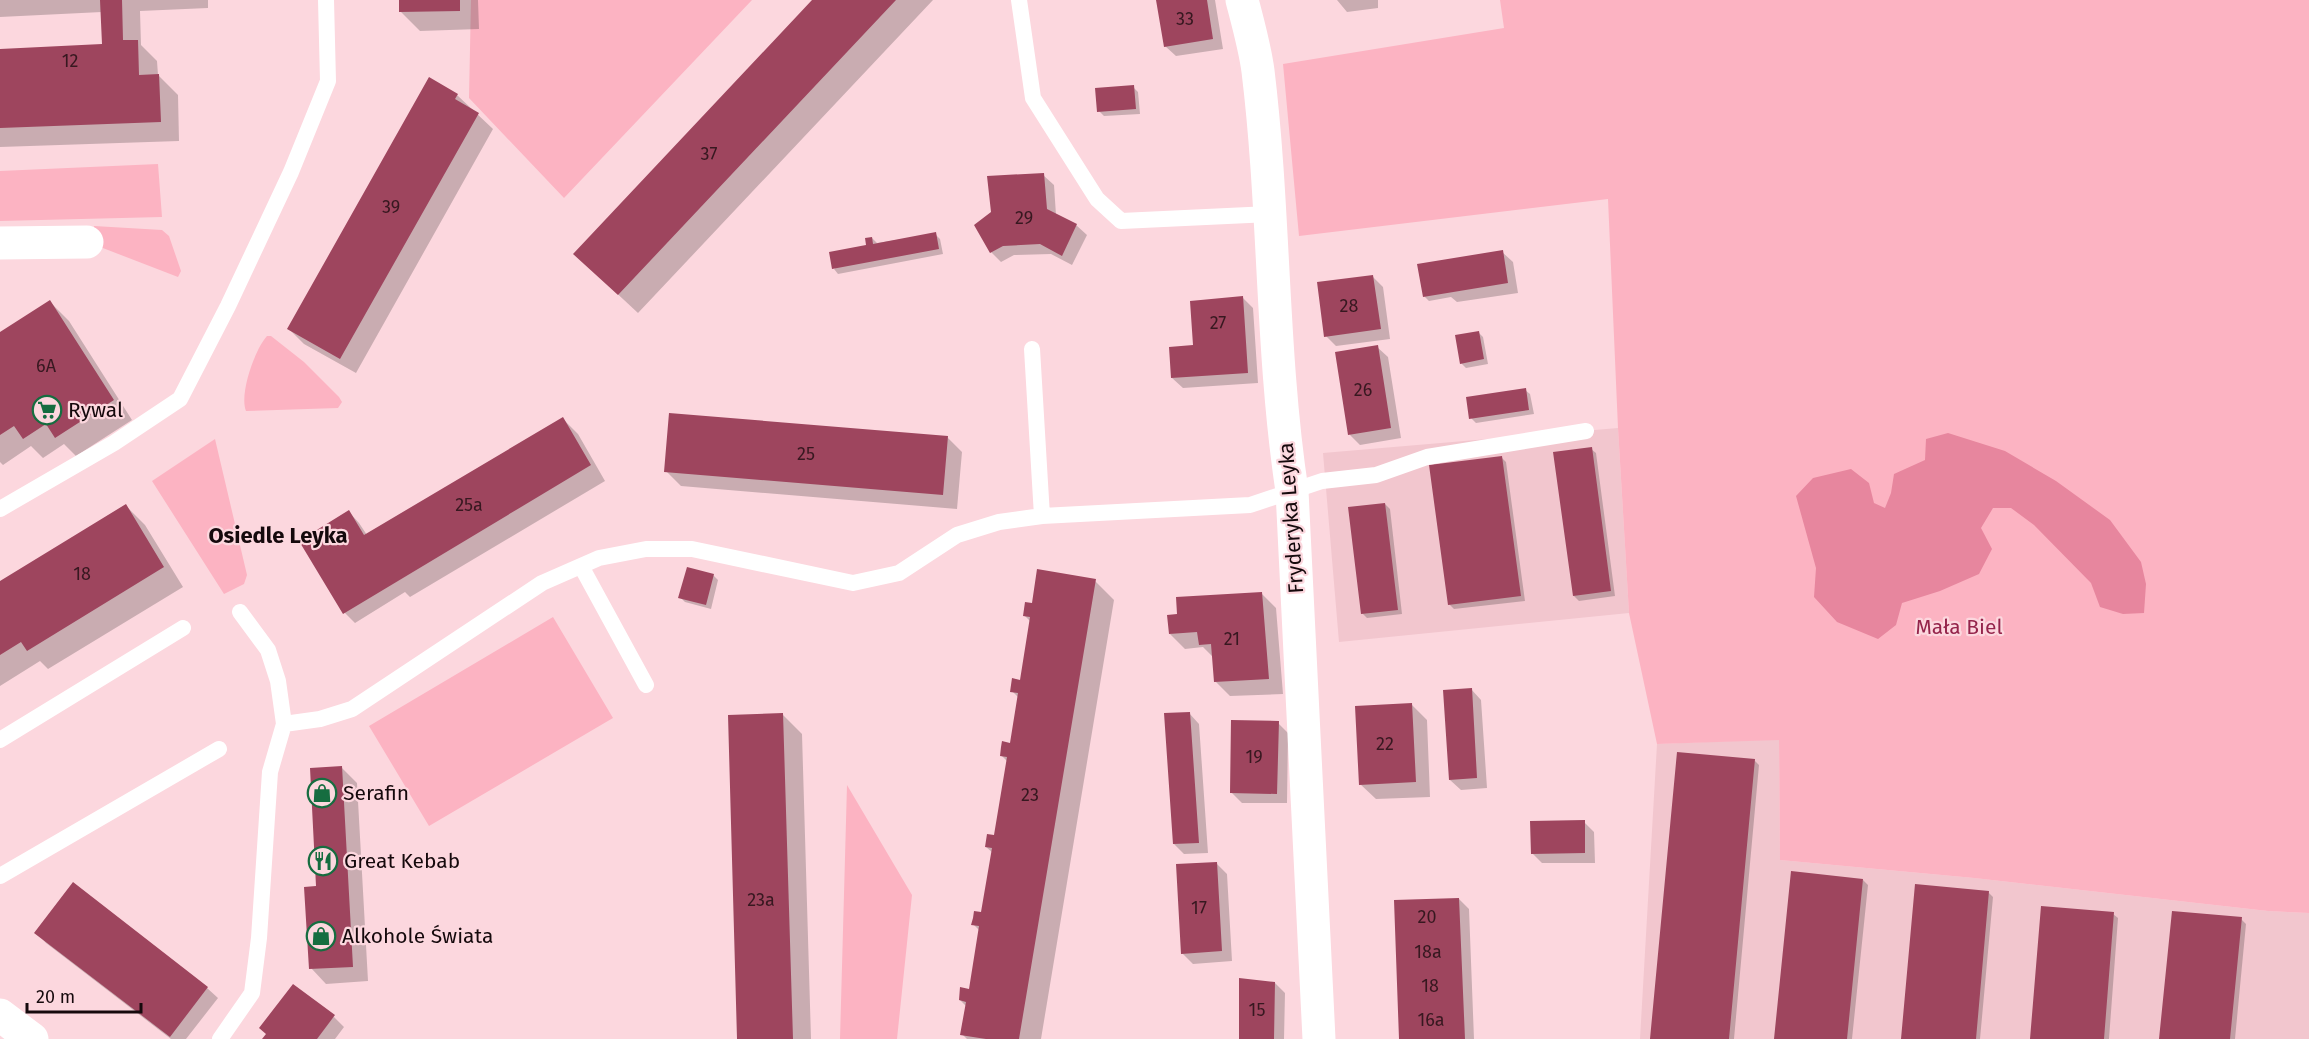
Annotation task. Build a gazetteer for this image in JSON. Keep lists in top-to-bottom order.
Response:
{
  "streets": {
    "street": ["Fryderyka Leyka"]
  },
  "districts": ["Osiedle Leyka"],
  "parks": ["Mała Biel"],
  "places": {
    "supermarket": ["Rywal"],
    "shop": ["Serafin", "Alkohole Świata"],
    "restaurant": ["Great Kebab"]
  },
  "house_numbers": [
    "33",
    "12",
    "37",
    "39",
    "29",
    "28",
    "27",
    "6A",
    "26",
    "25",
    "25a",
    "18",
    "21",
    "22",
    "19",
    "23",
    "23a",
    "17",
    "20",
    "18a",
    "18",
    "15",
    "16a"
  ],
  "scale_bar": "20 m"
}
